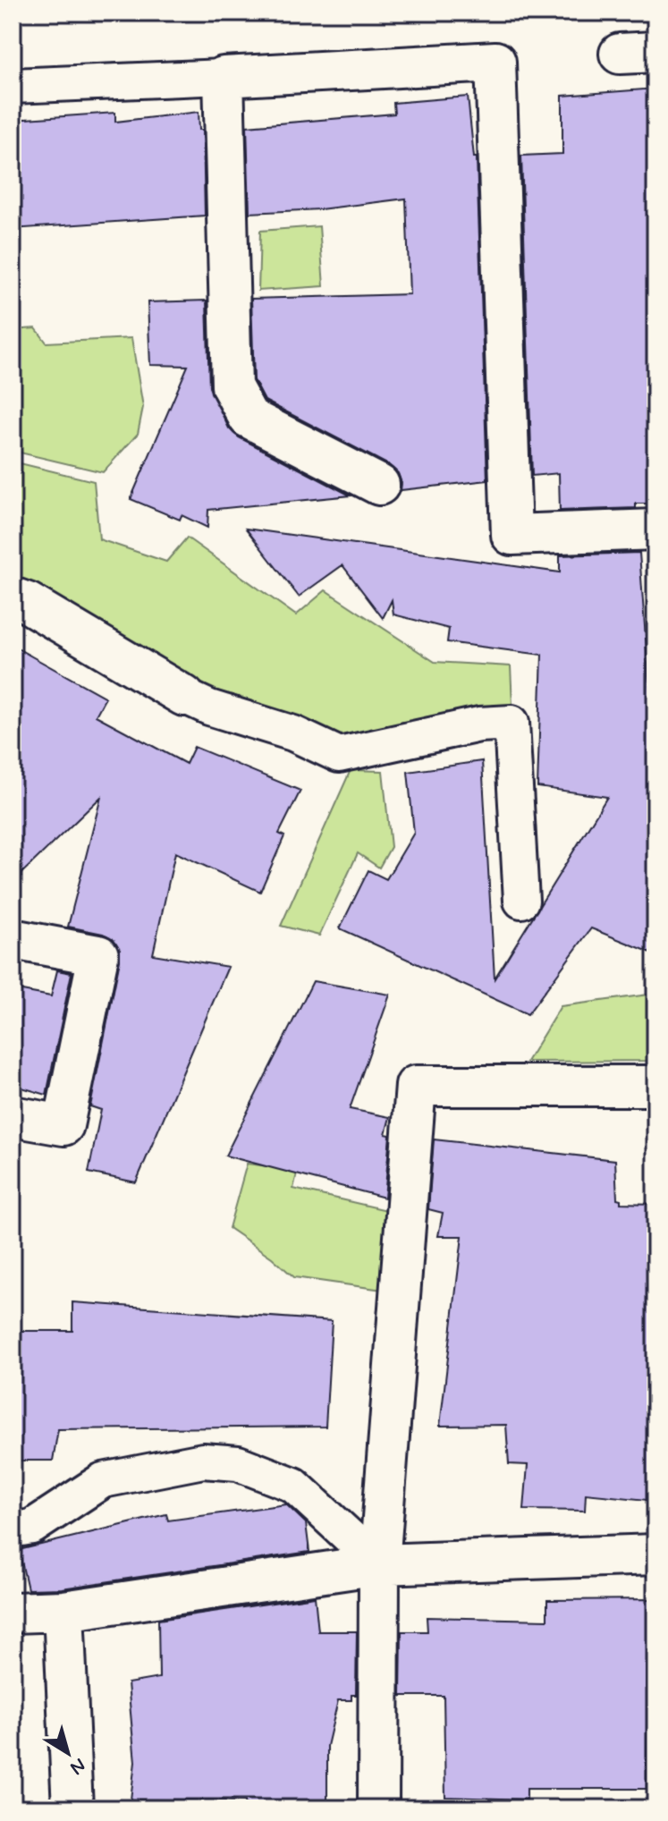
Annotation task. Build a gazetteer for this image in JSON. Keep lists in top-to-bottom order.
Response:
{
  "north": "bottom right"
}
